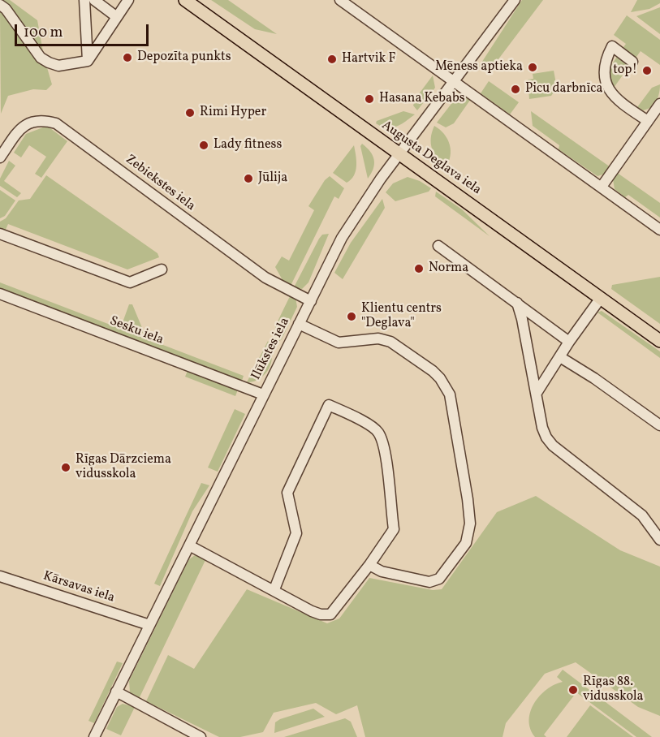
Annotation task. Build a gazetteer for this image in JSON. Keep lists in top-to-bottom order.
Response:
{
  "streets": {
    "main road": ["Augusta Deglava iela"],
    "street": [
      "Zebiekstes iela",
      "Sesku iela",
      "Ilūkstes iela",
      "Kārsavas iela"
    ]
  },
  "crossings": [
    ["Augusta Deglava iela", "Ilūkstes iela"],
    ["Zebiekstes iela", "Ilūkstes iela"],
    ["Sesku iela", "Ilūkstes iela"],
    ["Ilūkstes iela", "Kārsavas iela"]
  ],
  "places": [
    "Depozīta punkts",
    "Hartvik F",
    "Mēness aptieka",
    "top!",
    "Picu darbnīca",
    "Hasana Kebabs",
    "Rimi Hyper",
    "Lady fitness",
    "Jūlija",
    "Norma",
    "Klientu centrs \"Deglava\"",
    "Rīgas Dārzciema vidusskola",
    "Rīgas 88. vidusskola"
  ],
  "scale_bar": "100 m"
}
